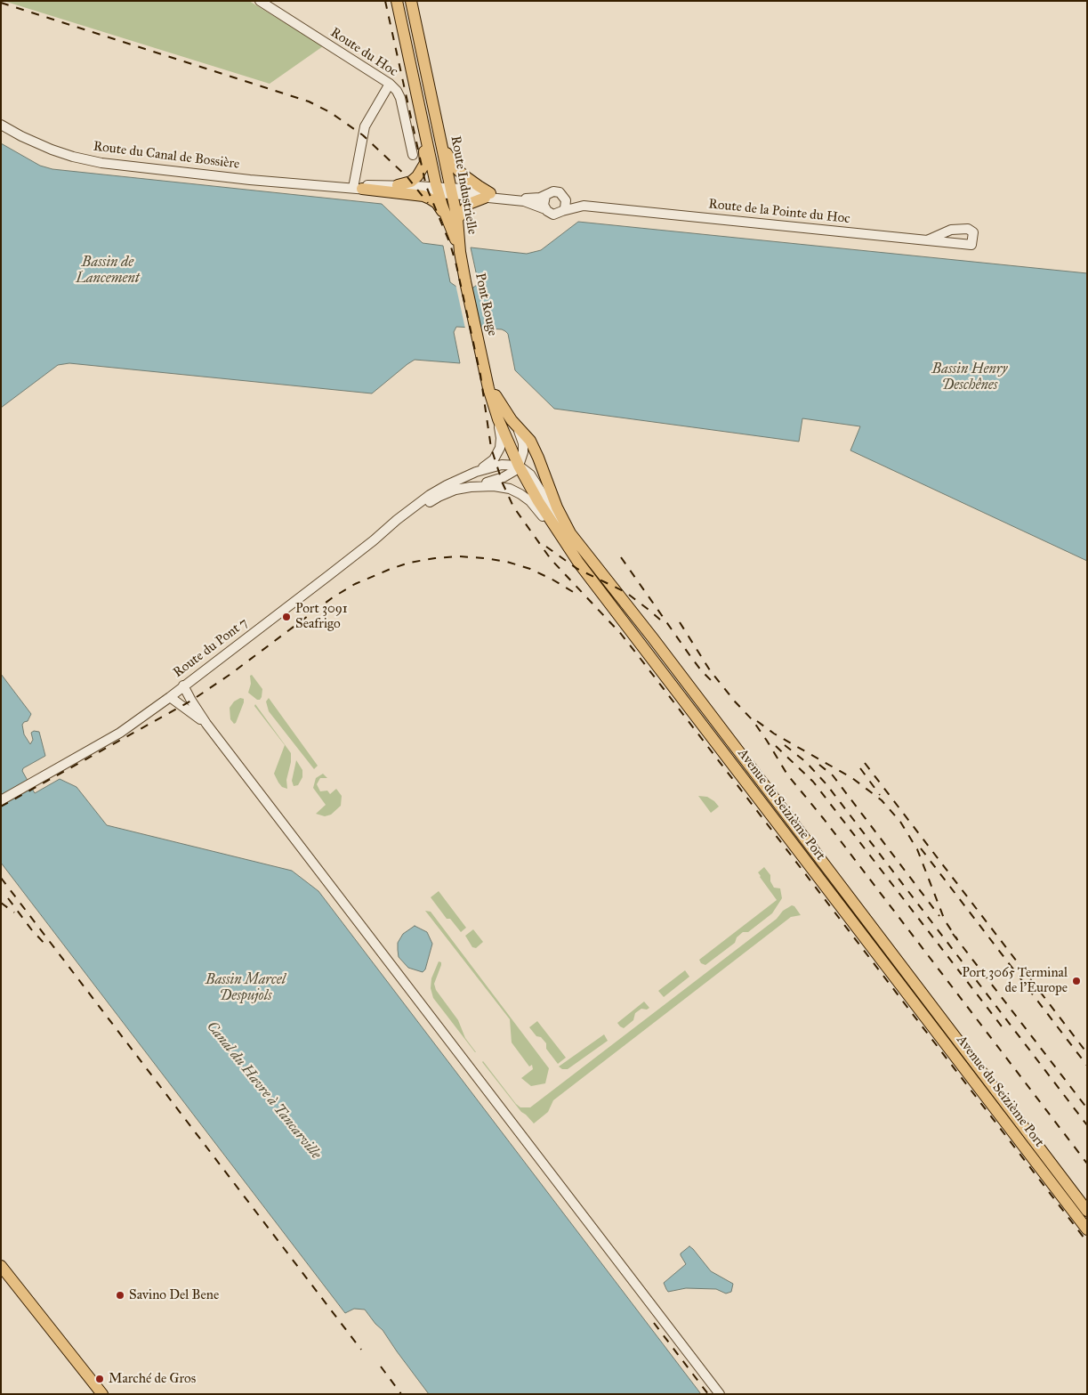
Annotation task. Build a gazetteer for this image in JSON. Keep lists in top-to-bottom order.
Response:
{
  "streets": {
    "main road": ["Route Industrielle", "Pont Rouge", "Avenue du Seizième Port"],
    "street": [
      "Route du Hoc",
      "Route du Canal de Bossière",
      "Route de la Pointe du Hoc",
      "Route du Pont 7"
    ]
  },
  "crossings": [
    ["Route du Canal de Bossière", "Route Industrielle"],
    ["Route du Canal de Bossière", "Route de la Pointe du Hoc"],
    ["Route Industrielle", "Pont Rouge"],
    ["Pont Rouge", "Avenue du Seizième Port"]
  ],
  "water": [
    "Bassin de Lancement",
    "Bassin Henry Deschênes",
    "Bassin Marcel Despujols",
    "Canal du Havre à Tancarville"
  ],
  "places": [
    "Port 3091 Seafrigo",
    "Port 3065 Terminal de l'Europe",
    "Savino Del Bene",
    "Marché de Gros"
  ]
}
